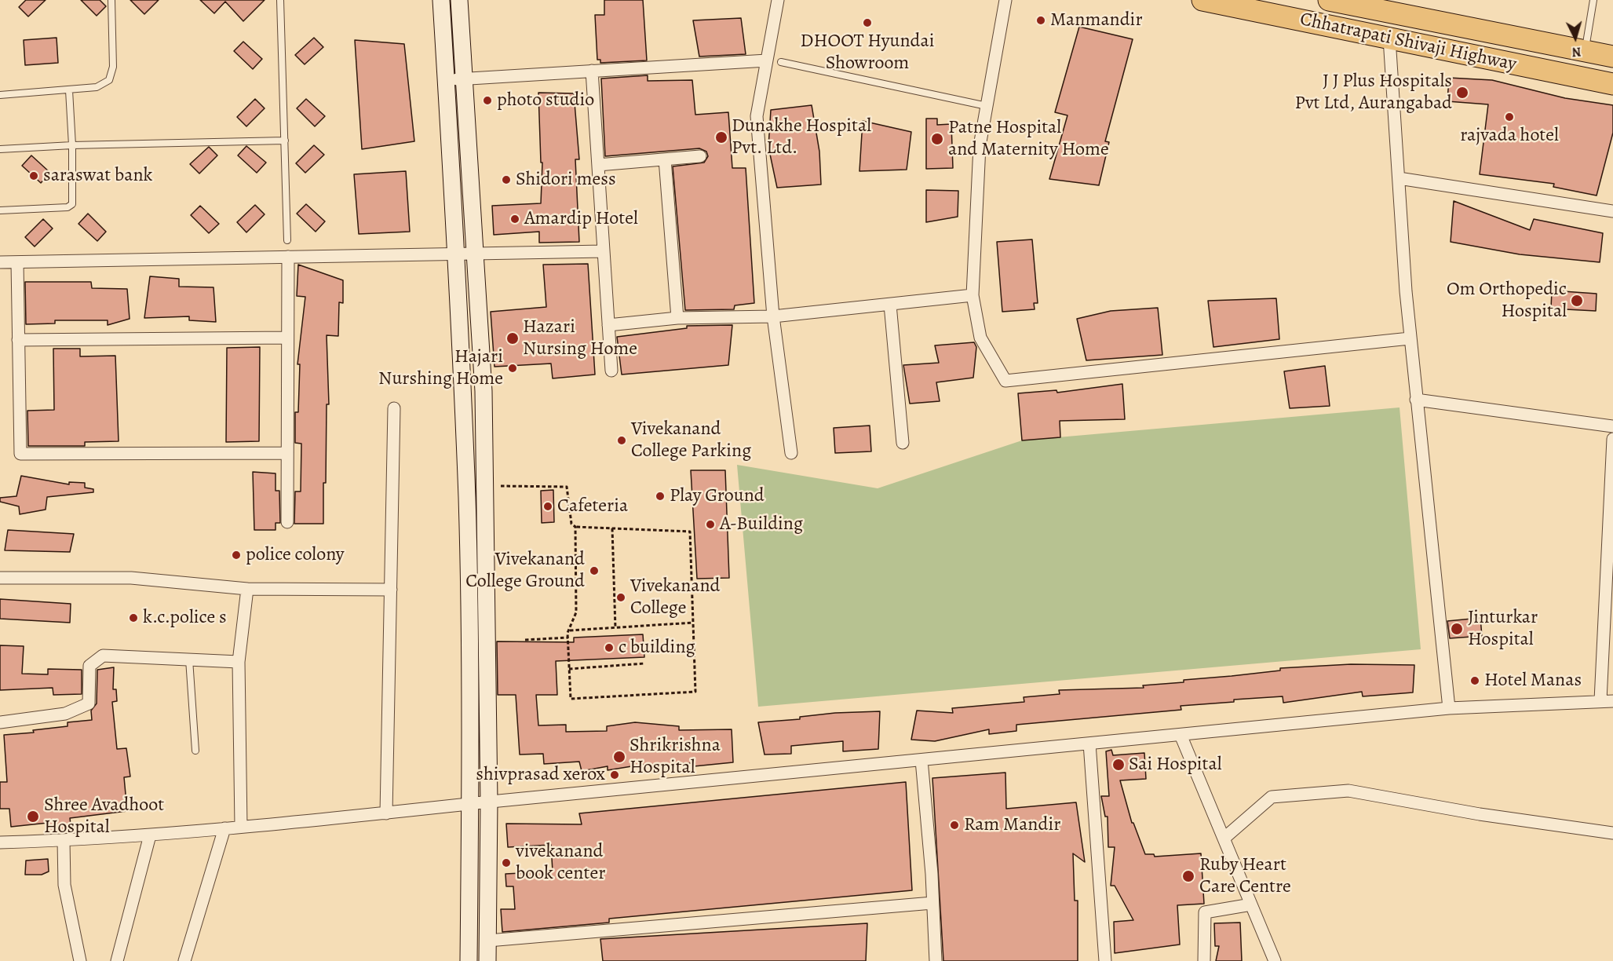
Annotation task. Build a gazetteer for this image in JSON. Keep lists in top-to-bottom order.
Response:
{
  "streets": {
    "highway": ["Chhatrapati Shivaji Highway"]
  },
  "places": [
    "Manmandir",
    "DHOOT Hyundai Showroom",
    "J J Plus Hospitals Pvt Ltd, Aurangabad",
    "photo studio",
    "rajvada hotel",
    "Dunakhe Hospital Pvt. Ltd.",
    "Patne Hospital and Maternity Home",
    "saraswat bank",
    "Shidori mess",
    "Amardip Hotel",
    "Om Orthopedic Hospital",
    "Hazari Nursing Home",
    "Hajari Nurshing Home",
    "Vivekanand College Parking",
    "Play Ground",
    "Cafeteria",
    "A-Building",
    "police colony",
    "Vivekanand College Ground",
    "Vivekanand College",
    "k.c.police s",
    "Jinturkar Hospital",
    "c building",
    "Hotel Manas",
    "Shrikrishna Hospital",
    "Sai Hospital",
    "shivprasad xerox",
    "Shree Avadhoot Hospital",
    "Ram Mandir",
    "vivekanand book center",
    "Ruby Heart Care Centre"
  ],
  "north": "bottom"
}
